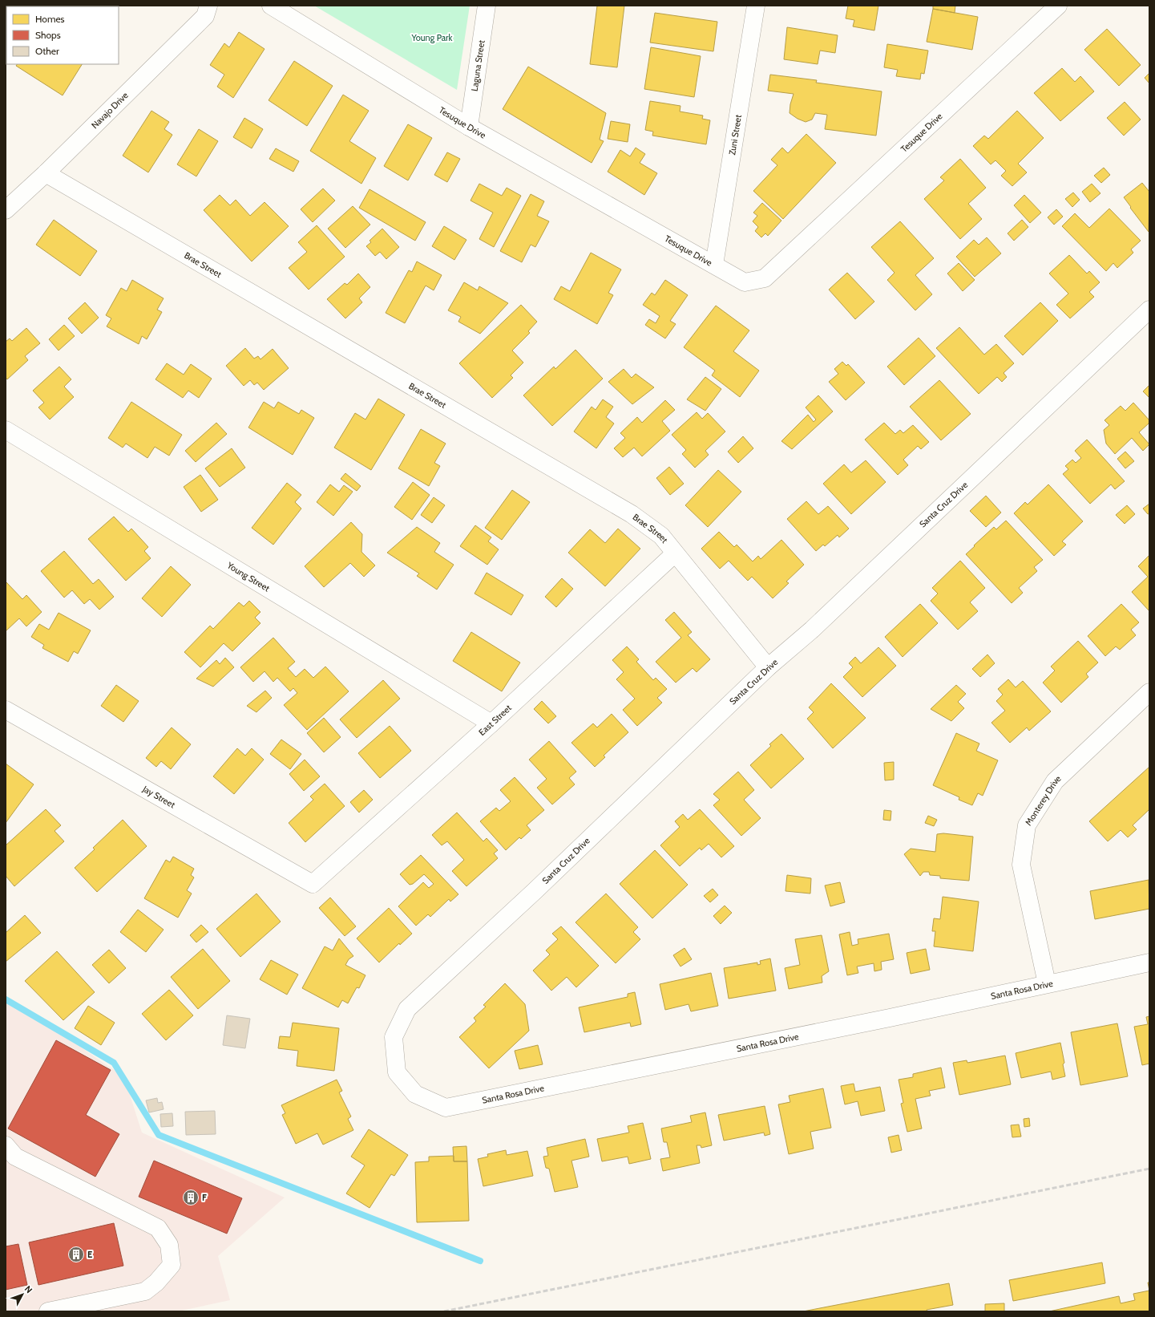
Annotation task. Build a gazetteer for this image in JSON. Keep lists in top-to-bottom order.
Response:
{
  "streets": {
    "street": [
      "Laguna Street",
      "Navajo Drive",
      "Tesuque Drive",
      "Zuni Street",
      "Brae Street",
      "Santa Cruz Drive",
      "Young Street",
      "East Street",
      "Jay Street",
      "Monterey Drive",
      "Santa Rosa Drive"
    ]
  },
  "crossings": [
    ["Laguna Street", "Tesuque Drive"],
    ["Navajo Drive", "Brae Street"],
    ["Tesuque Drive", "Zuni Street"],
    ["Brae Street", "Santa Cruz Drive"],
    ["Brae Street", "East Street"],
    ["Santa Cruz Drive", "Santa Rosa Drive"],
    ["Young Street", "East Street"],
    ["East Street", "Jay Street"],
    ["Monterey Drive", "Santa Rosa Drive"]
  ],
  "parks": ["Young Park"],
  "places": {
    "building": ["F", "E"]
  },
  "legend": ["Homes", "Shops", "Other"],
  "north": "top right"
}
